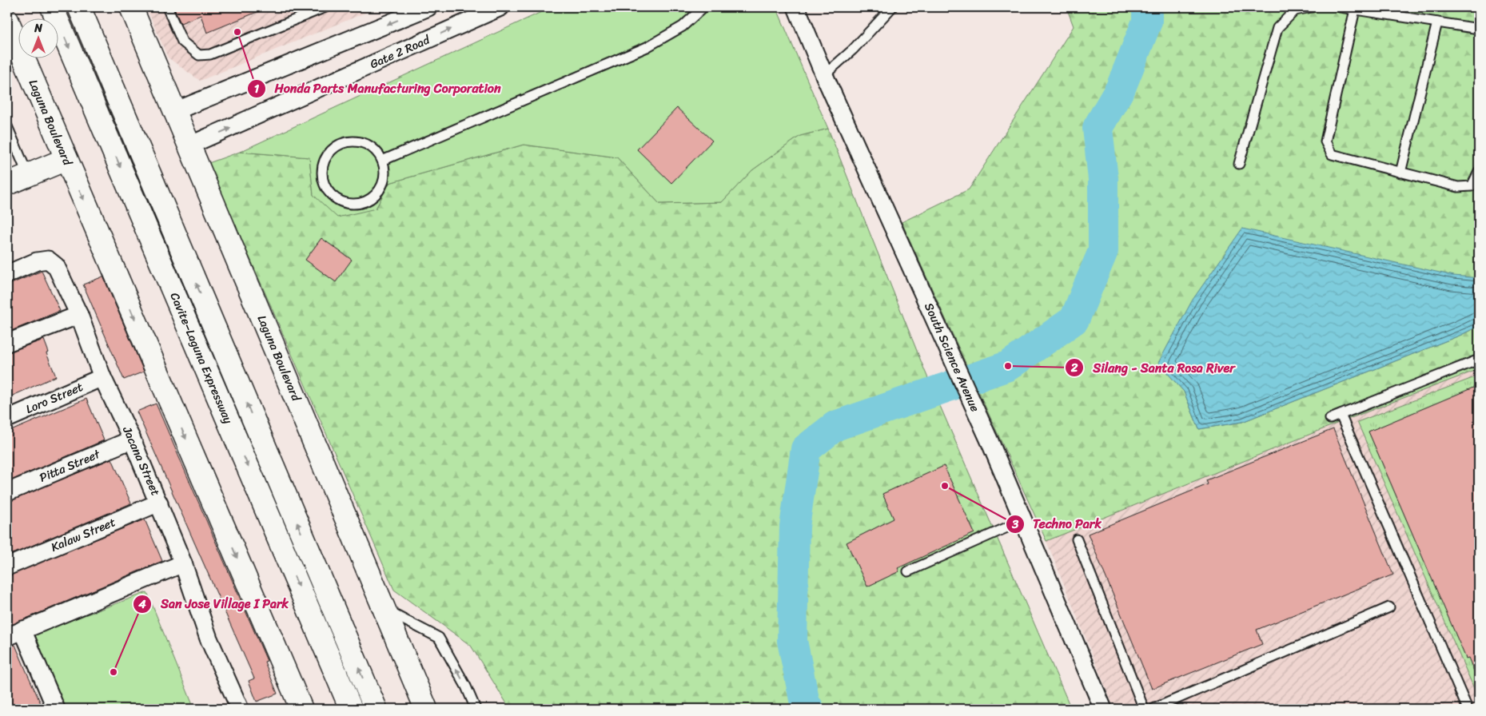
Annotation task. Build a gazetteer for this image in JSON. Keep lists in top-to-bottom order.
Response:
{
  "streets": {
    "main road": ["Laguna Boulevard", "Cavite–Laguna Expressway"],
    "street": [
      "Gate 2 Road",
      "South Science Avenue",
      "Loro Street",
      "Jacana Street",
      "Pitta Street",
      "Kalaw Street"
    ]
  },
  "crossings": [
    ["Gate 2 Road", "Laguna Boulevard"],
    ["Loro Street", "Jacana Street"],
    ["Jacana Street", "Pitta Street"],
    ["Jacana Street", "Kalaw Street"]
  ],
  "places": [
    "Honda Parts Manufacturing Corporation",
    "Silang - Santa Rosa River",
    "Techno Park",
    "San Jose Village I Park"
  ],
  "north": "top"
}
